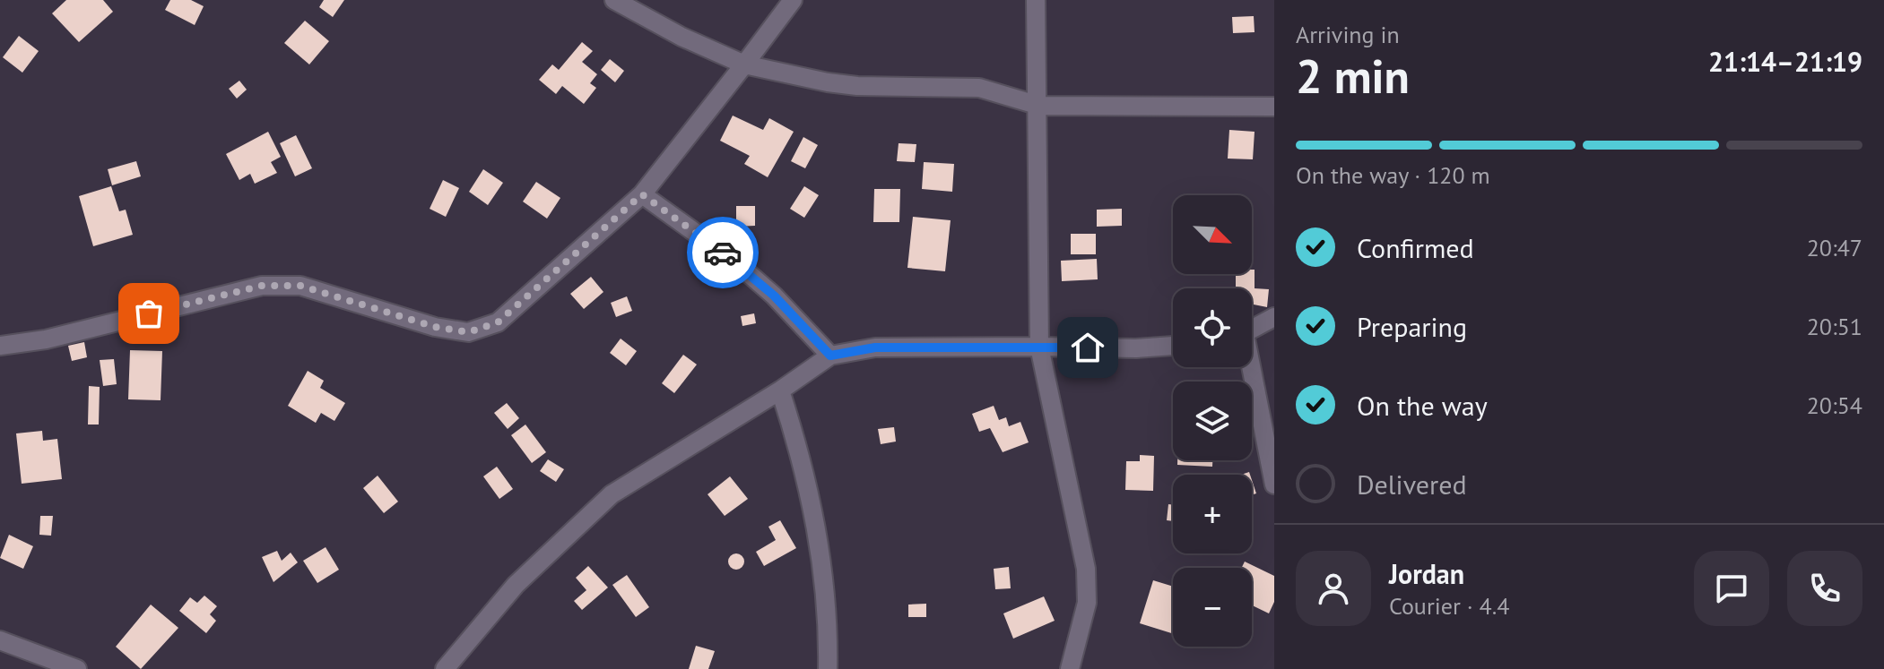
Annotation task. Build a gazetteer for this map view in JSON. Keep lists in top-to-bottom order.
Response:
{
  "north": "bottom right",
  "page": {
    "heading": ["2 min", "Arriving in", "21:14–21:19"],
    "panel": ["Jordan", "Courier · 4.4"],
    "bar": "On the way · 120 m",
    "map_buttons": ["+", "−"],
    "list": [
      ["Confirmed", "20:47"],
      ["Preparing", "20:51"],
      ["On the way", "20:54"],
      "Delivered"
    ]
  }
}
